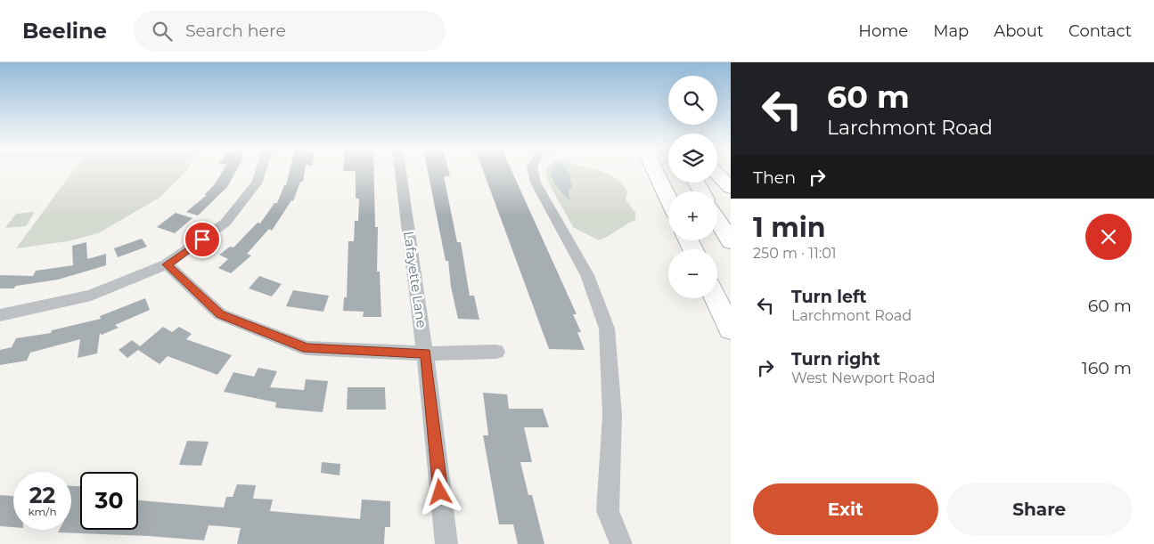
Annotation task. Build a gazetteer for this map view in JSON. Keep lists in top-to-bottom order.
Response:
{
  "streets": {
    "street": ["Lafayette Lane"]
  },
  "page": {
    "header": "Beeline",
    "search": "Search here",
    "nav": [
      "Home",
      "Map",
      "About",
      "Contact"
    ],
    "turn": ["60 m", "Larchmont Road"],
    "map_buttons": ["+", "−"],
    "then": "Then",
    "heading": ["1 min", "250 m · 11:01"],
    "list": [
      {
        "name": "Turn left",
        "note": "Larchmont Road",
        "value": "60 m"
      },
      {
        "name": "Turn right",
        "note": "West Newport Road",
        "value": "160 m"
      }
    ],
    "speed": "22 km/h",
    "limit": "30",
    "buttons": ["Exit", "Share"]
  }
}
